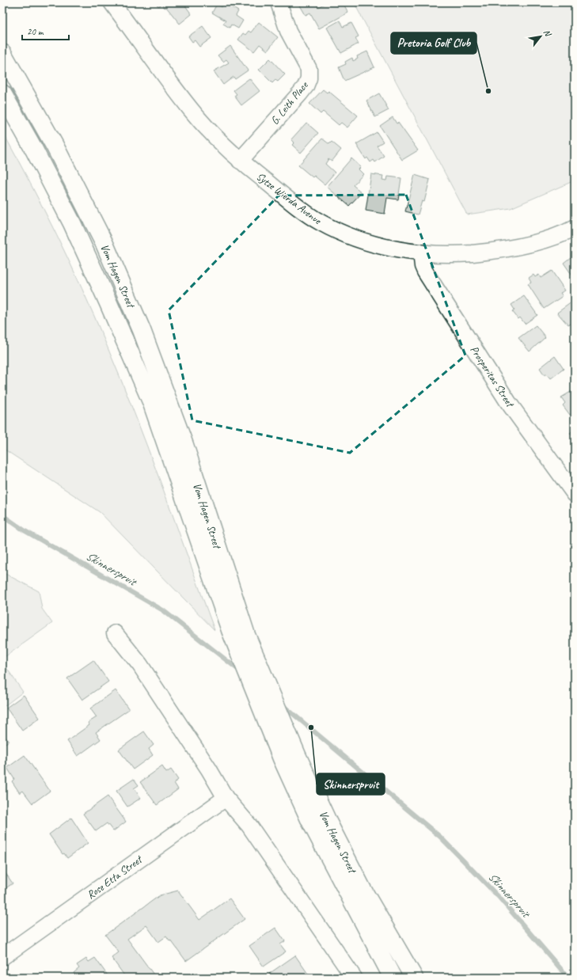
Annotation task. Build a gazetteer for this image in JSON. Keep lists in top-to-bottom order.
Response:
{
  "streets": {
    "main road": ["Vom Hagen Street"],
    "street": [
      "G. Leith Place",
      "Sytze Wierda Avenue",
      "Prosperitas Street",
      "Rose Etta Street"
    ]
  },
  "crossings": [
    ["G. Leith Place", "Sytze Wierda Avenue"],
    ["Sytze Wierda Avenue", "Prosperitas Street"]
  ],
  "water": ["Skinnerspruit"],
  "places": ["Pretoria Golf Club", "Skinnerspruit"],
  "scale_bar": "20 m",
  "north": "top right"
}
